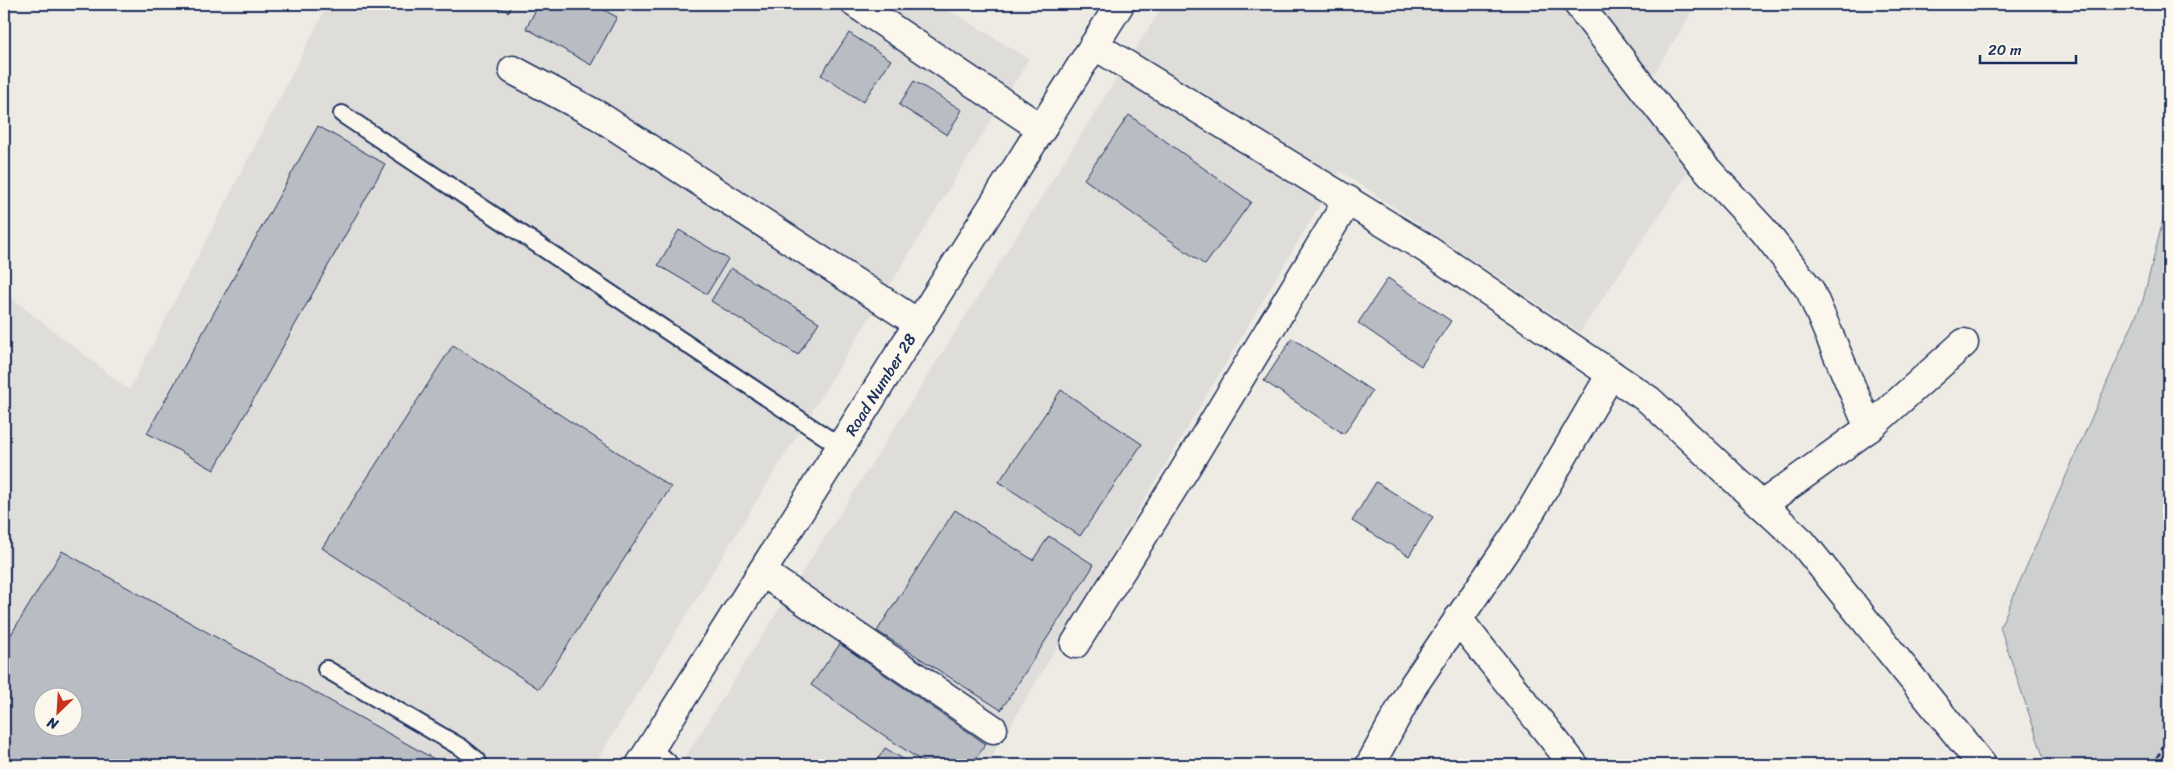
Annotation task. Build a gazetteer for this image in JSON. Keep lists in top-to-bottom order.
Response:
{
  "streets": {
    "street": ["Road Number 28"]
  },
  "scale_bar": "20 m",
  "north": "bottom left"
}
